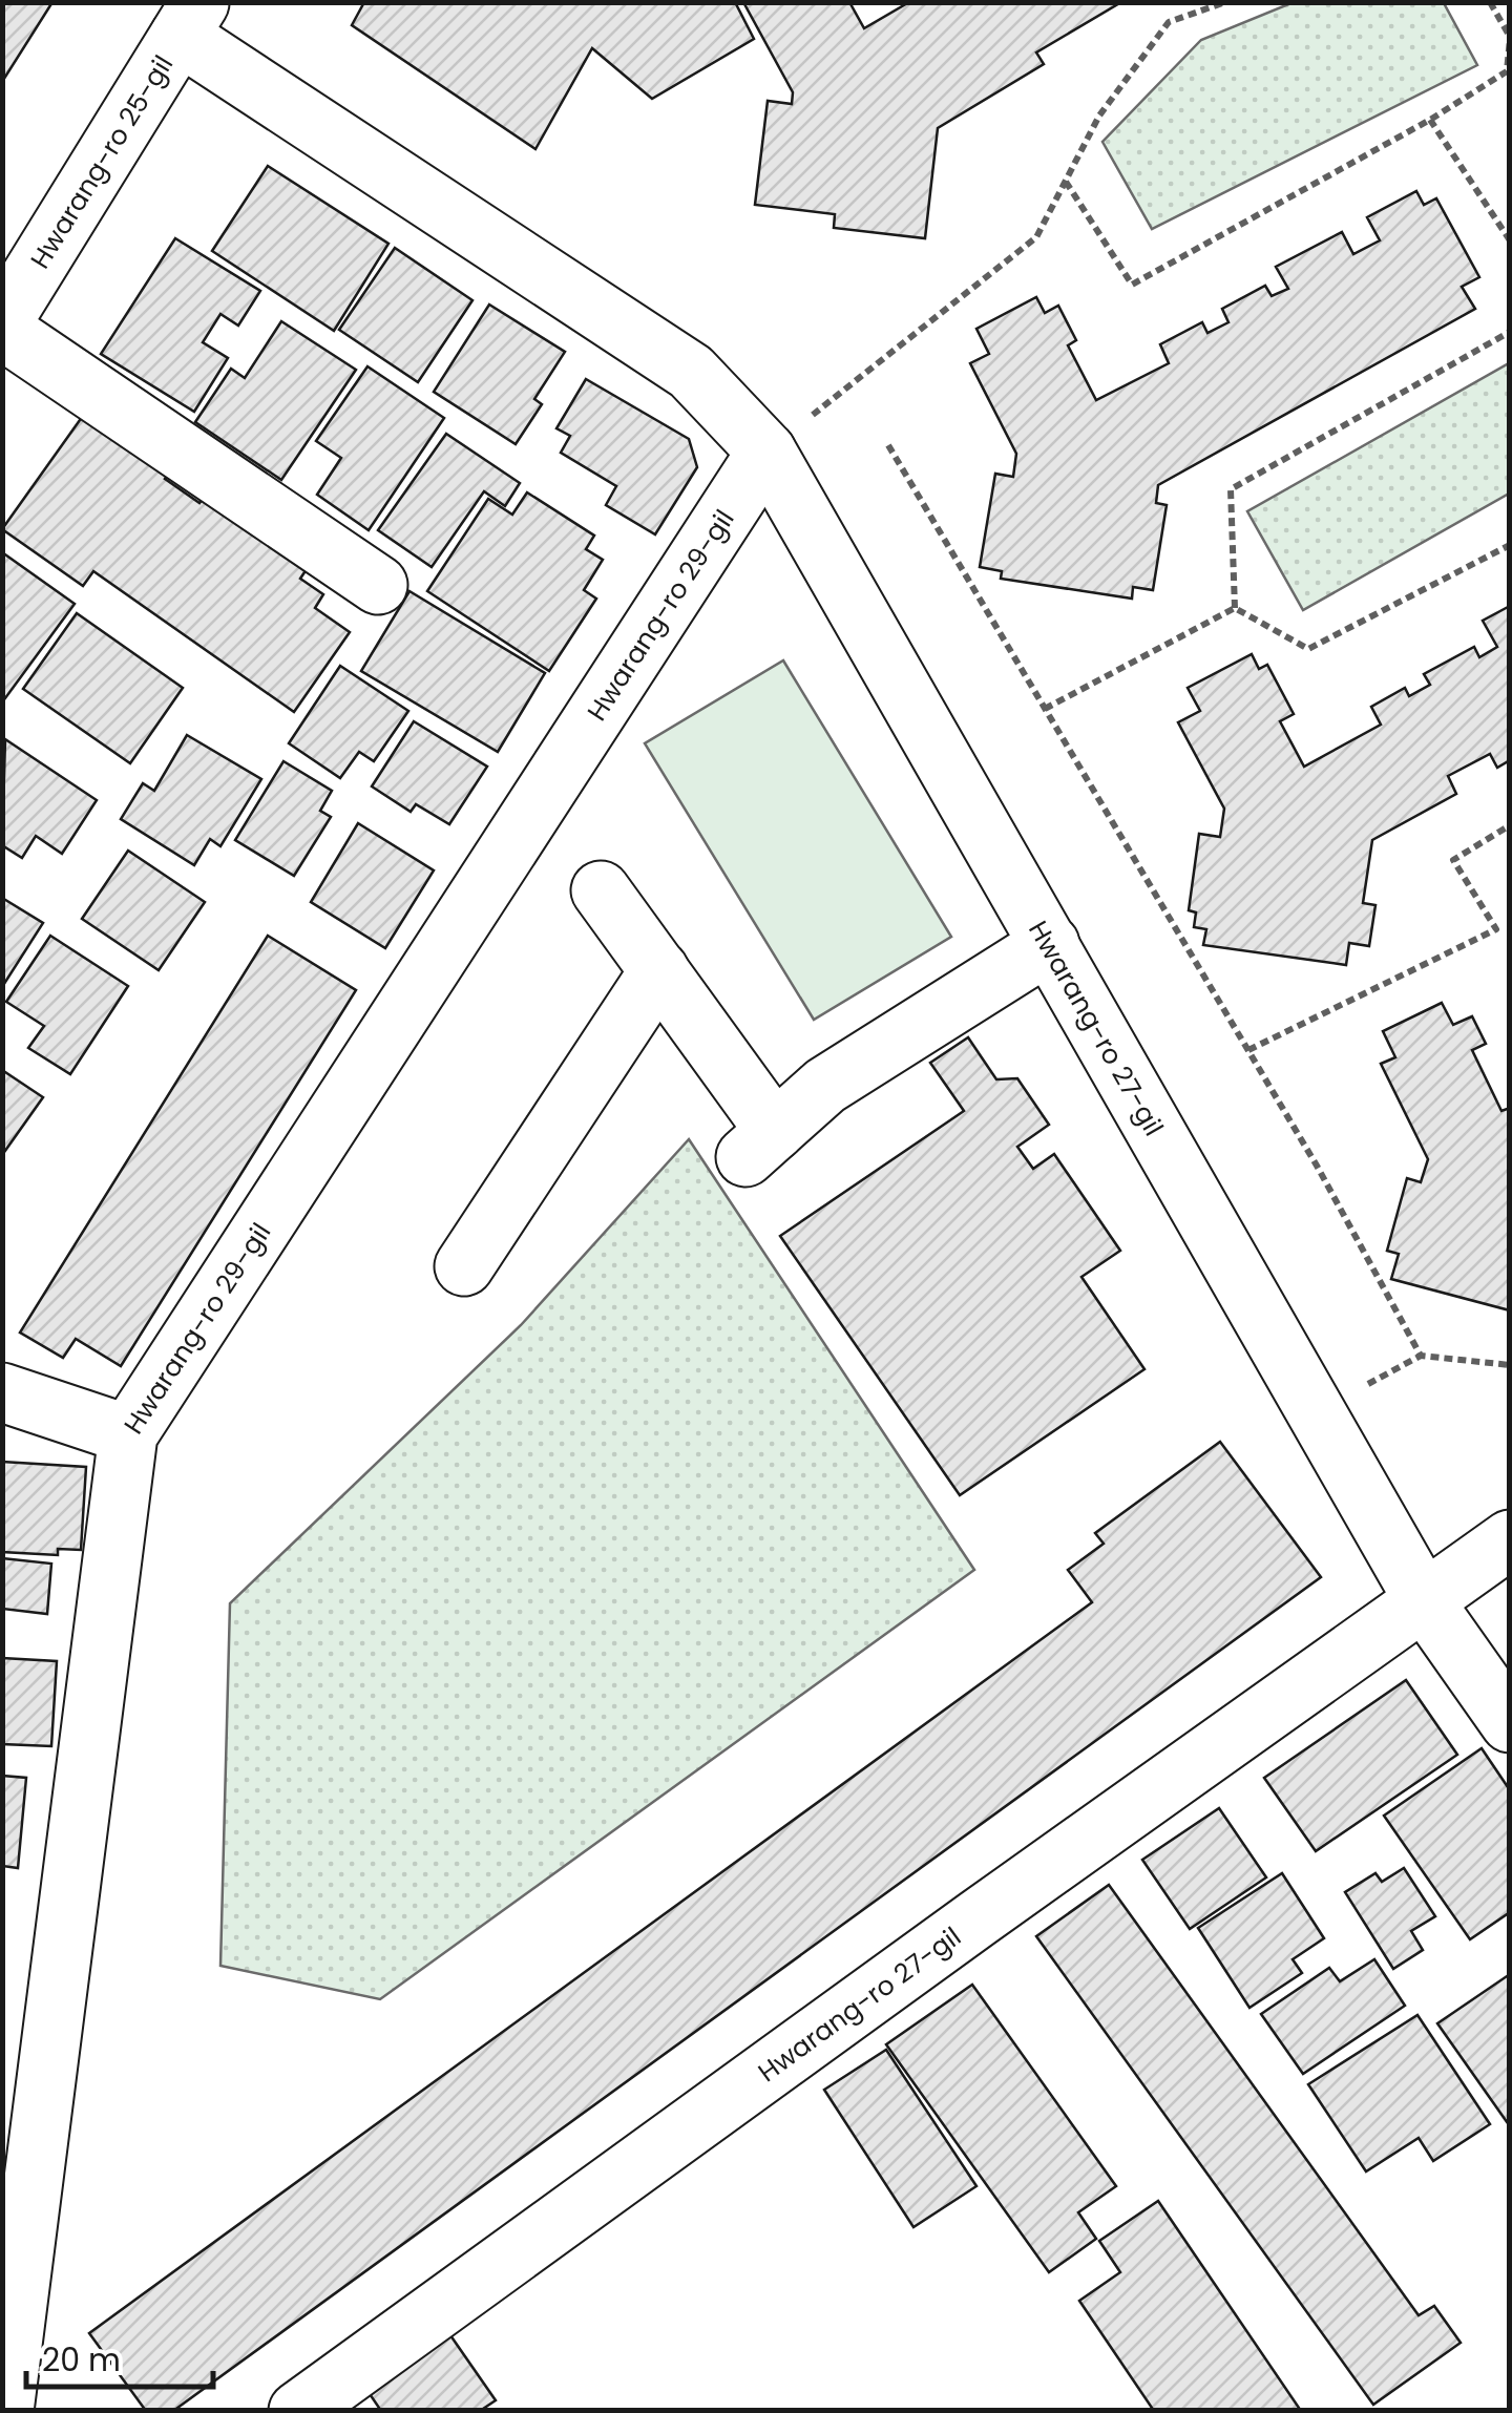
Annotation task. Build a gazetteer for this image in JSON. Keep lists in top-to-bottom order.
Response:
{
  "streets": {
    "street": ["Hwarang-ro 25-gil", "Hwarang-ro 29-gil", "Hwarang-ro 27-gil"]
  },
  "crossings": [
    ["Hwarang-ro 25-gil", "Hwarang-ro 27-gil"],
    ["Hwarang-ro 29-gil", "Hwarang-ro 27-gil"]
  ],
  "scale_bar": "20 m"
}
